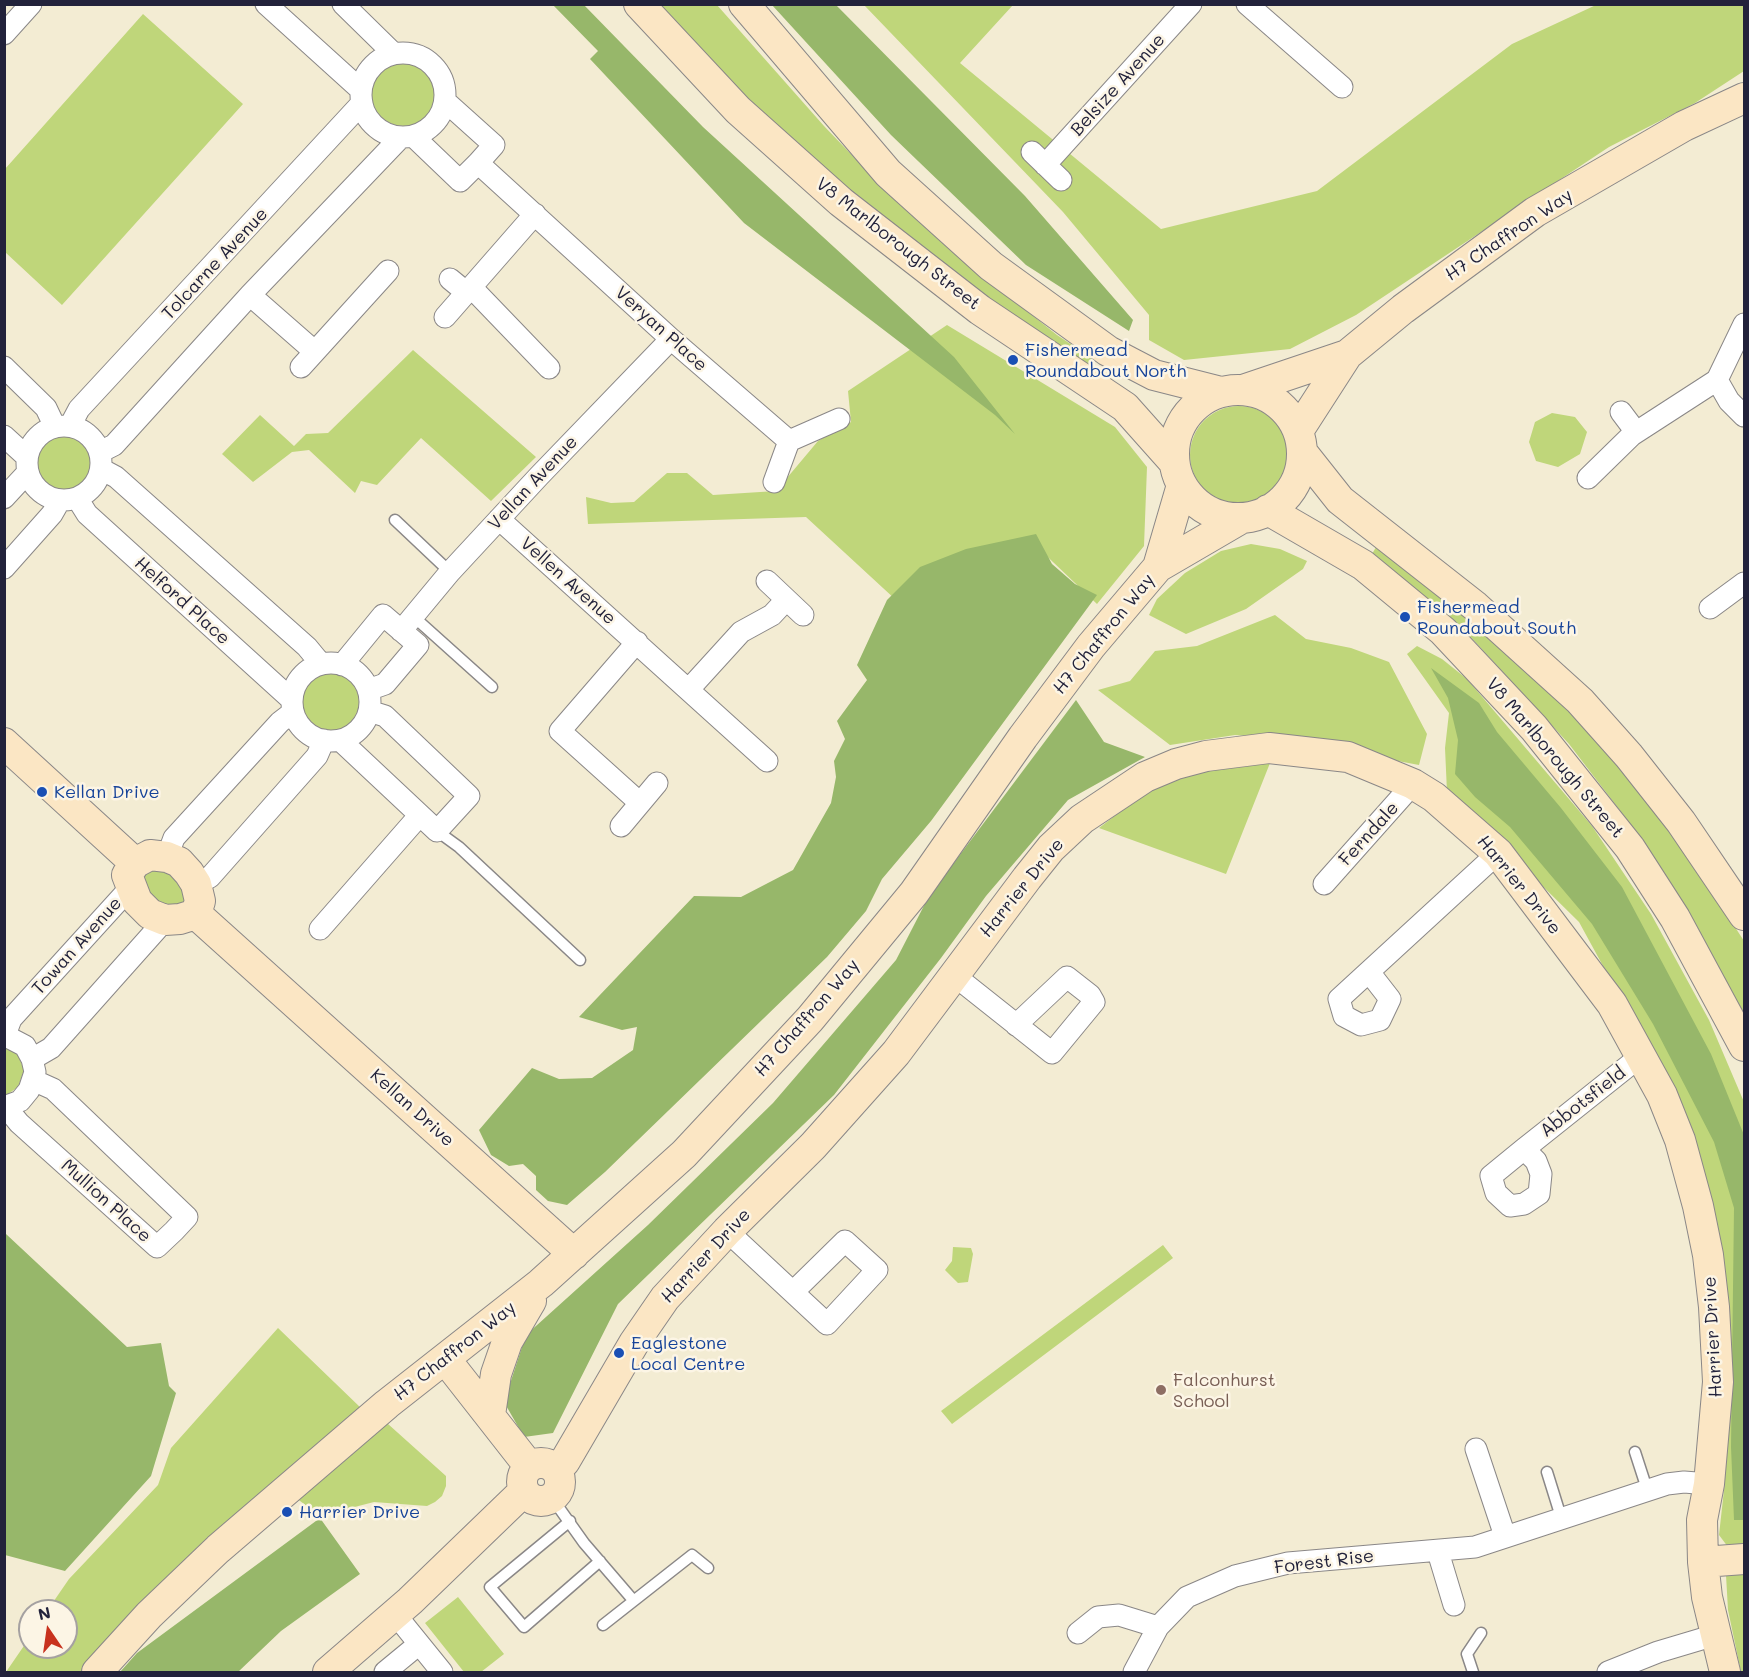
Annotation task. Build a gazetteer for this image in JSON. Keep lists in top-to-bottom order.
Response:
{
  "streets": {
    "street": [
      "Belsize Avenue",
      "H7 Chaffron Way",
      "V8 Marlborough Street",
      "Tolcarne Avenue",
      "Veryan Place",
      "Vellan Avenue",
      "Vellen Avenue",
      "Helford Place",
      "Ferndale",
      "Harrier Drive",
      "Towan Avenue",
      "Abbotsfield",
      "Kellan Drive",
      "Mullion Place",
      "Forest Rise"
    ]
  },
  "crossings": [
    ["H7 Chaffron Way", "V8 Marlborough Street"],
    ["H7 Chaffron Way", "Kellan Drive"],
    ["Tolcarne Avenue", "Helford Place"],
    ["Veryan Place", "Vellan Avenue"],
    ["Vellan Avenue", "Vellen Avenue"],
    ["Ferndale", "Harrier Drive"],
    ["Harrier Drive", "Abbotsfield"],
    ["Harrier Drive", "Forest Rise"],
    ["Towan Avenue", "Kellan Drive"]
  ],
  "places": [
    "Fishermead Roundabout North",
    "Fishermead Roundabout South",
    "Kellan Drive",
    "Eaglestone Local Centre",
    "Falconhurst School",
    "Harrier Drive"
  ],
  "north": "top"
}
